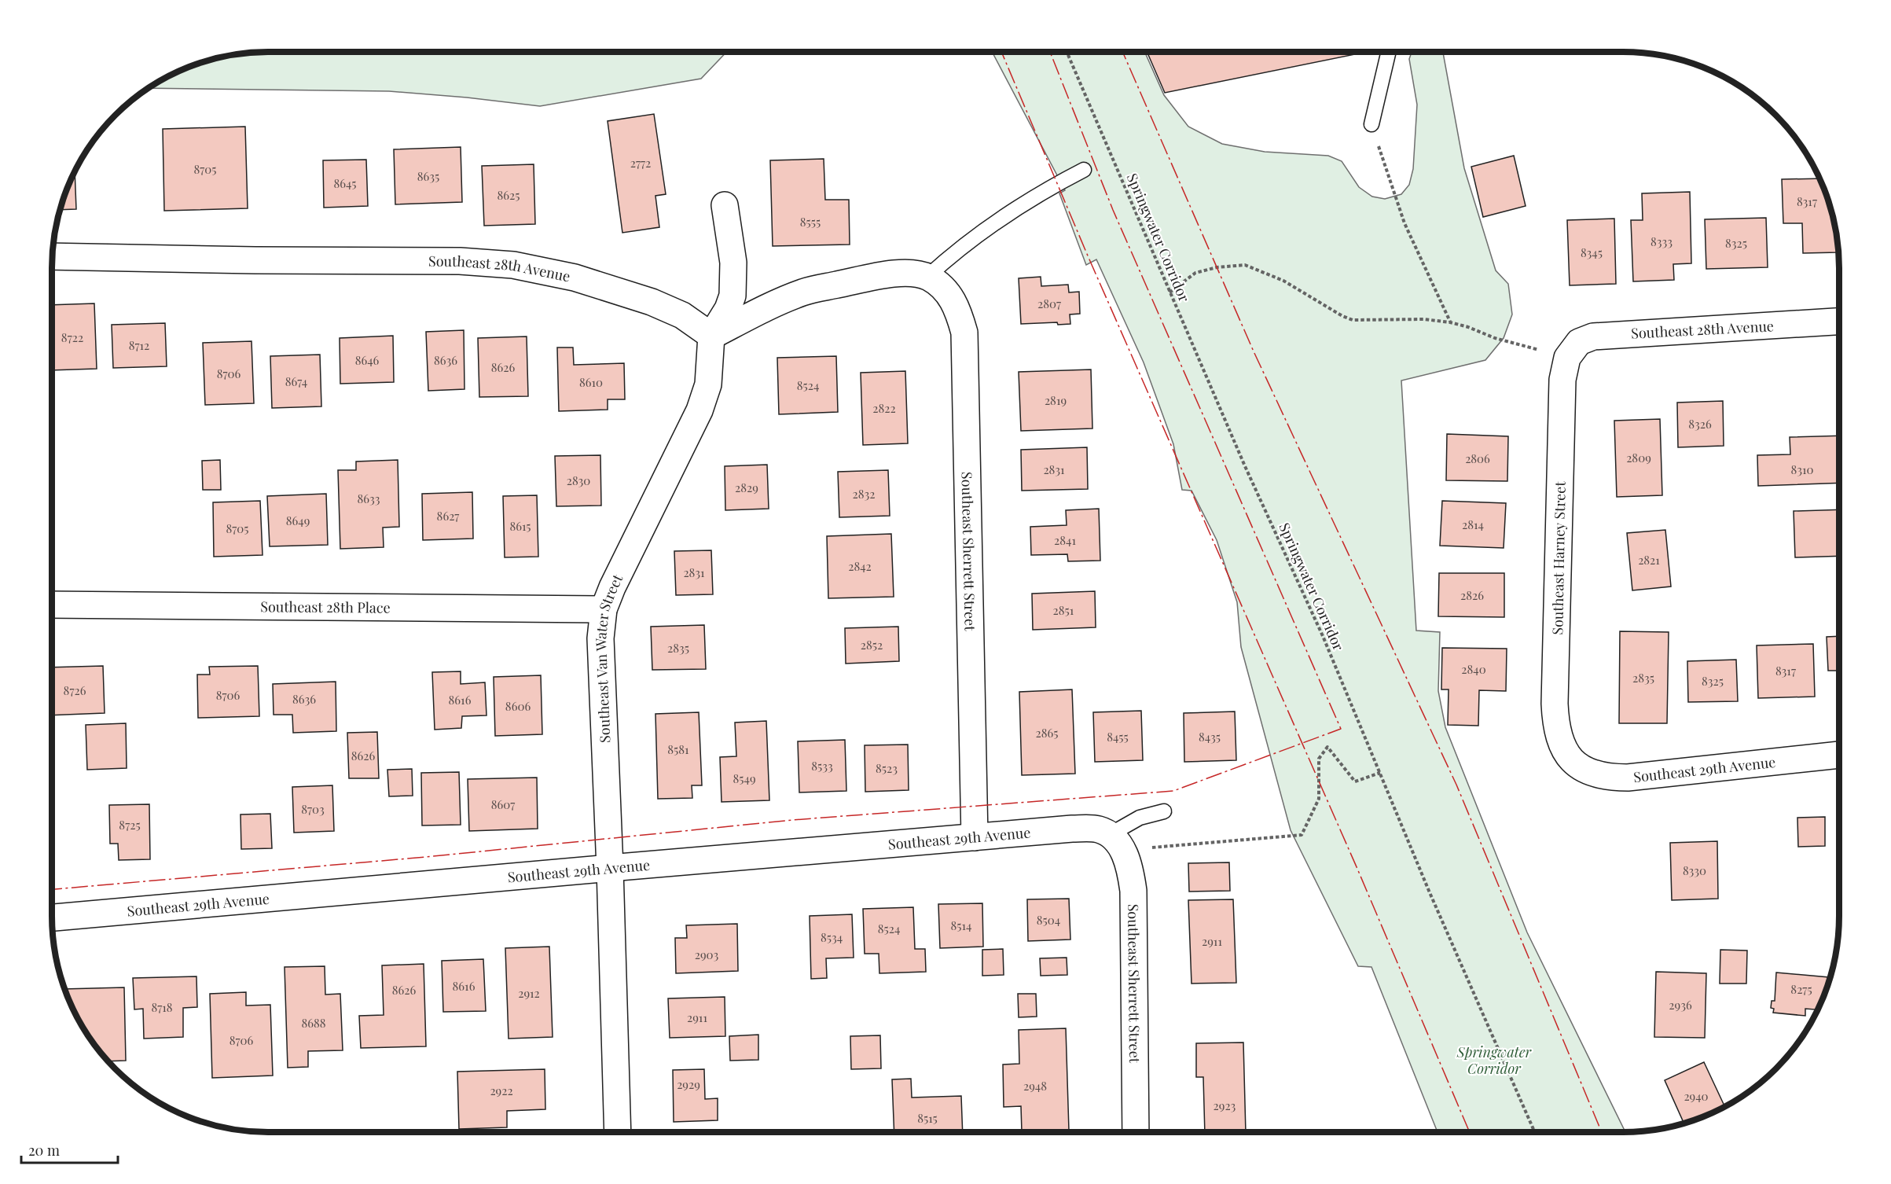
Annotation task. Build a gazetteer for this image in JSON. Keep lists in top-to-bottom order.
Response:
{
  "streets": {
    "street": [
      "Southeast 28th Avenue",
      "Southeast Sherrett Street",
      "Southeast Harney Street",
      "Southeast 28th Place",
      "Southeast Van Water Street",
      "Southeast 29th Avenue"
    ],
    "path": ["Springwater Corridor"]
  },
  "crossings": [
    ["Southeast 28th Avenue", "Southeast Harney Street"],
    ["Southeast 28th Avenue", "Southeast Van Water Street"],
    ["Southeast Sherrett Street", "Southeast 29th Avenue"],
    ["Southeast Harney Street", "Southeast 29th Avenue"],
    ["Southeast 28th Place", "Southeast Van Water Street"],
    ["Southeast Van Water Street", "Southeast 29th Avenue"]
  ],
  "parks": ["Springwater Corridor"],
  "house_numbers": [
    "2772",
    "8705",
    "8635",
    "8645",
    "8625",
    "8317",
    "8555",
    "8333",
    "8325",
    "8345",
    "2807",
    "8722",
    "8712",
    "8646",
    "8636",
    "8626",
    "8706",
    "8674",
    "8610",
    "8524",
    "2819",
    "2822",
    "8326",
    "2809",
    "2806",
    "2831",
    "8310",
    "2830",
    "2829",
    "2832",
    "8633",
    "8627",
    "8649",
    "2814",
    "8615",
    "8705",
    "2841",
    "2821",
    "2842",
    "2831",
    "2826",
    "2851",
    "2852",
    "2835",
    "2840",
    "8317",
    "2835",
    "8325",
    "8726",
    "8706",
    "8636",
    "8616",
    "8606",
    "2865",
    "8455",
    "8435",
    "8581",
    "8626",
    "8533",
    "8523",
    "8549",
    "8607",
    "8703",
    "8725",
    "8330",
    "8504",
    "8514",
    "8524",
    "8534",
    "2911",
    "2903",
    "8616",
    "8275",
    "8626",
    "2912",
    "2936",
    "8718",
    "2911",
    "8688",
    "8706",
    "2929",
    "2948",
    "2922",
    "2940",
    "2923",
    "8515"
  ],
  "scale_bar": "20 m"
}
